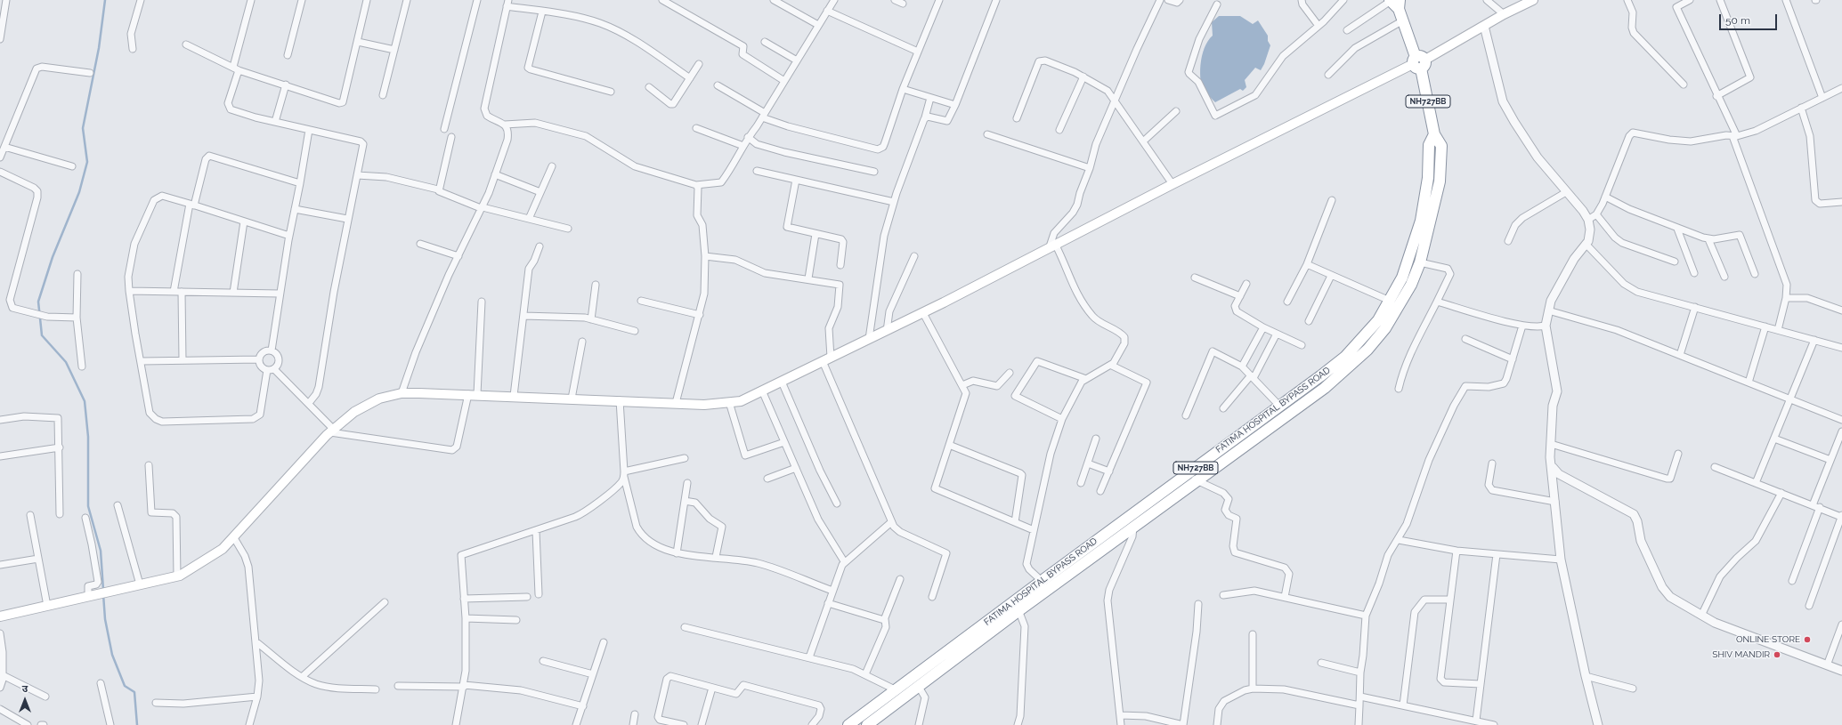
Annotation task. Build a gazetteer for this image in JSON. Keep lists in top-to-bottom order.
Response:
{
  "streets": {
    "highway": ["NH727BB", "FATIMA HOSPITAL BYPASS ROAD"]
  },
  "places": ["ONLINE STORE", "SHIV MANDIR"],
  "scale_bar": "50 m",
  "north": "top"
}
